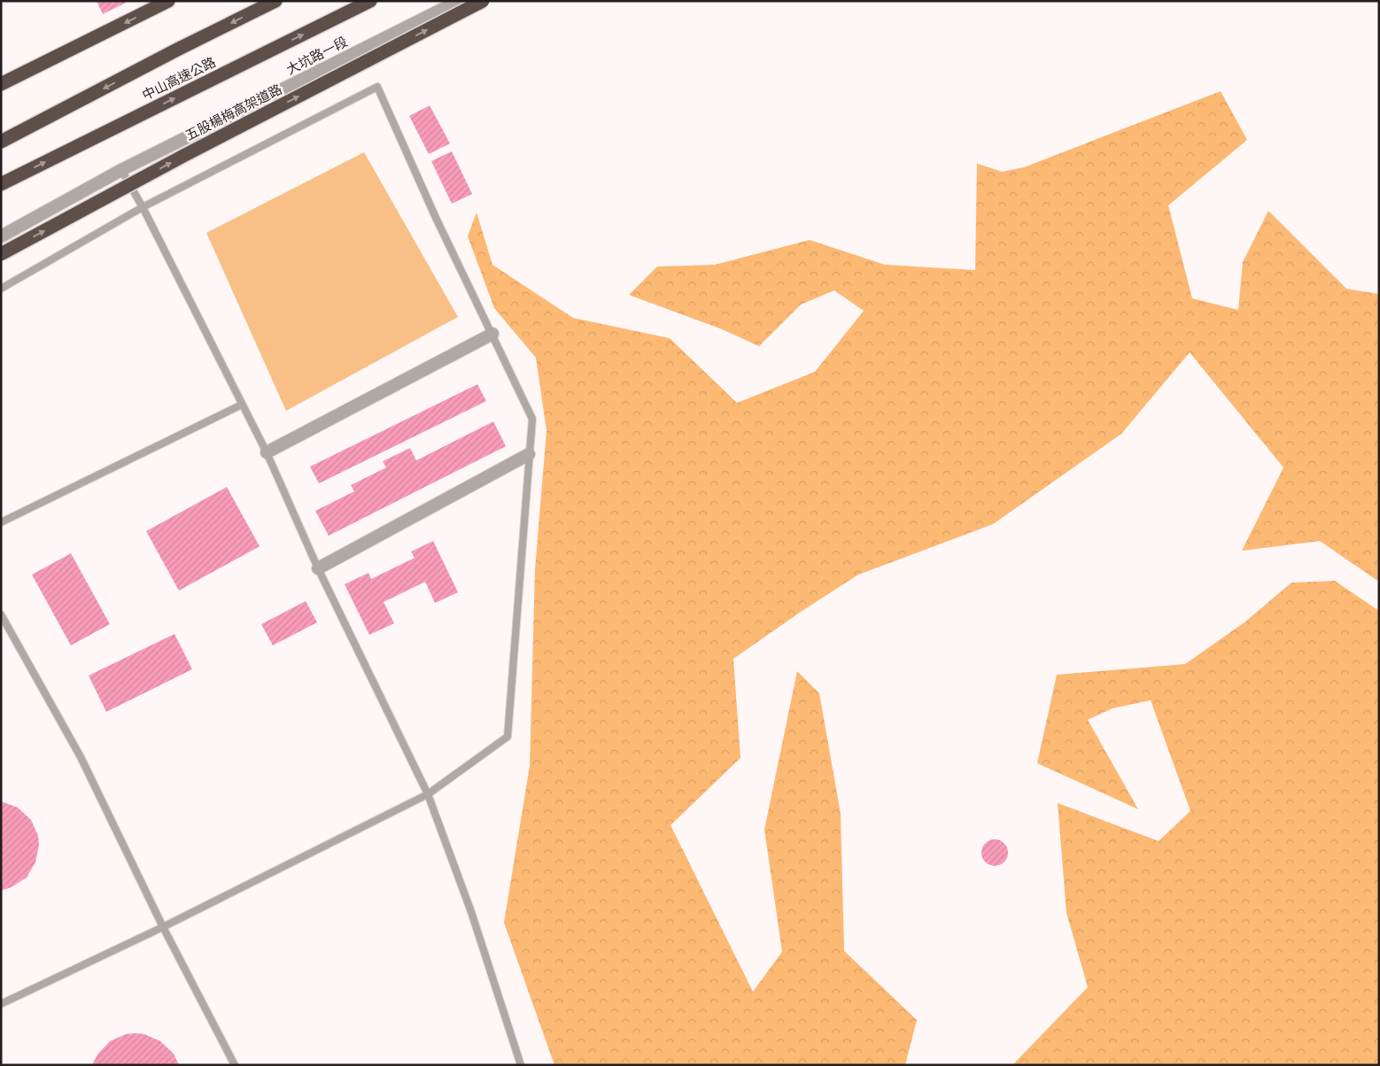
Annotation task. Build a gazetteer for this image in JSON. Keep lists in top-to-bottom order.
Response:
{
  "streets": {
    "highway": ["中山高速公路", "五股楊梅高架道路"],
    "street": ["大坑路一段"]
  },
  "one_way": ["五股楊梅高架道路"]
}
